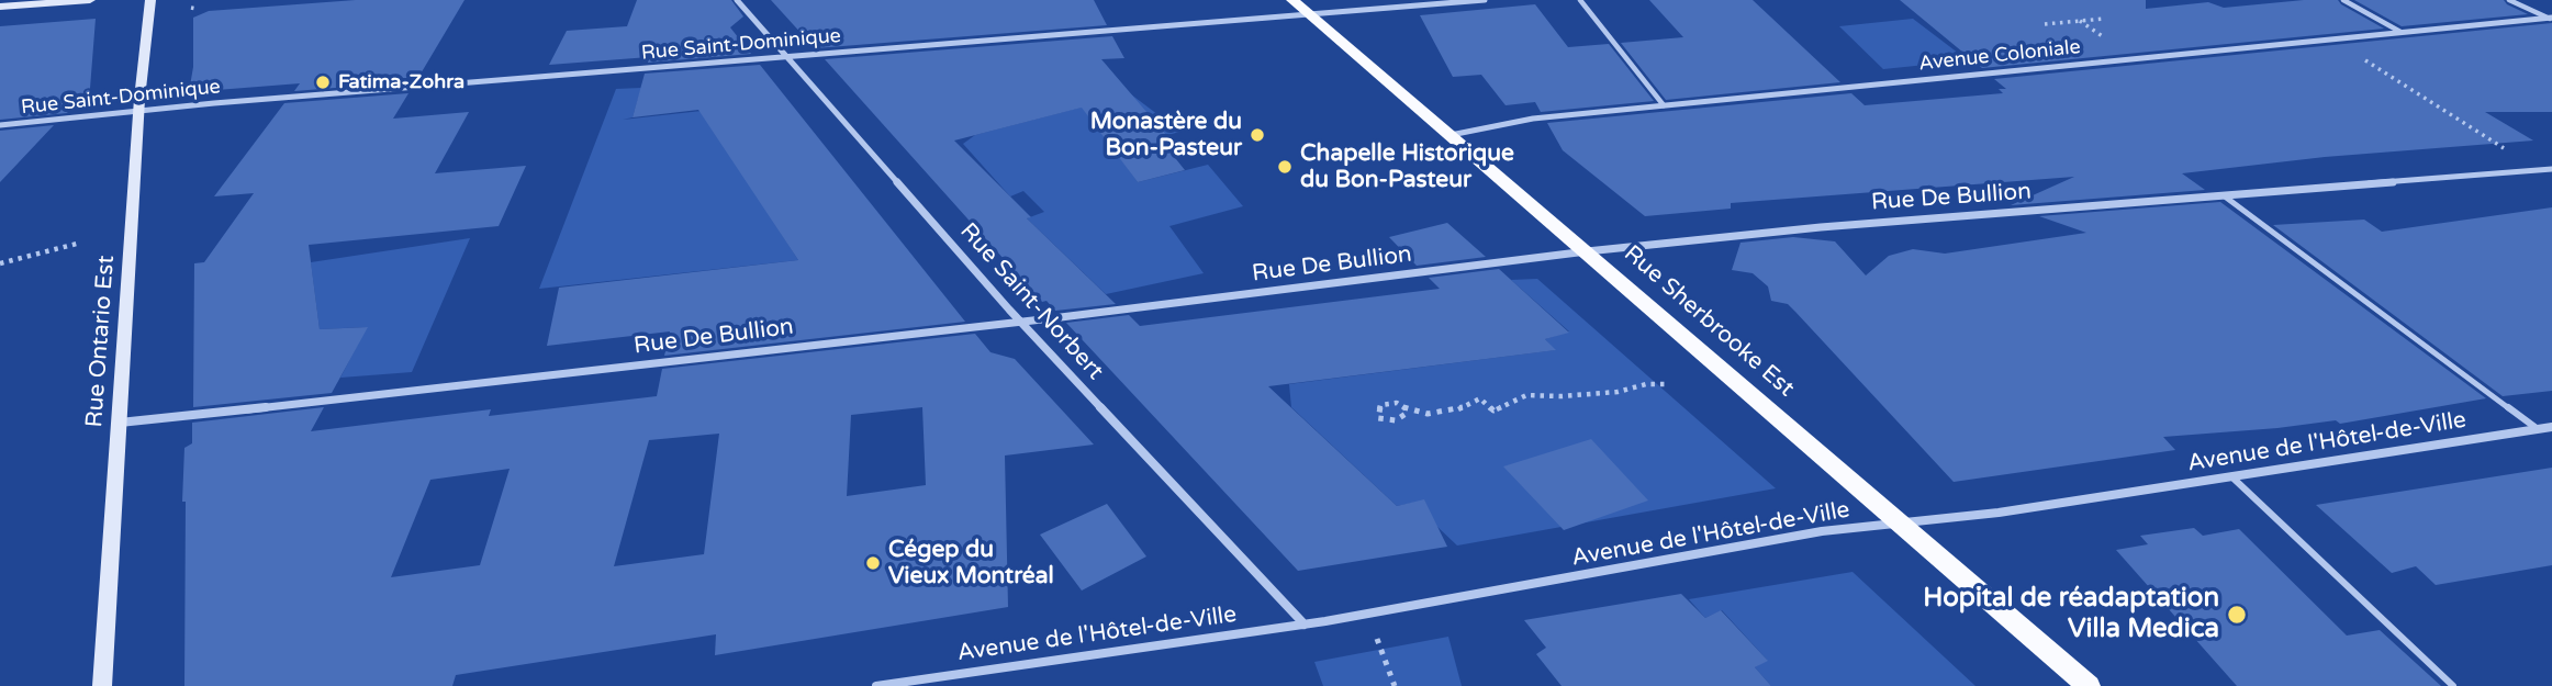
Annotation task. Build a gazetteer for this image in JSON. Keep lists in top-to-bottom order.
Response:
{
  "streets": {
    "main road": ["Rue Sherbrooke Est", "Rue Ontario Est"],
    "street": [
      "Rue Saint-Dominique",
      "Avenue Coloniale",
      "Rue De Bullion",
      "Rue Saint-Norbert",
      "Avenue de l'Hôtel-de-Ville"
    ]
  },
  "crossings": [
    ["Rue Saint-Dominique", "Rue Saint-Norbert"],
    ["Rue Saint-Dominique", "Rue Sherbrooke Est"],
    ["Rue Saint-Dominique", "Rue Ontario Est"],
    ["Avenue Coloniale", "Rue Sherbrooke Est"],
    ["Rue De Bullion", "Rue Saint-Norbert"],
    ["Rue De Bullion", "Rue Sherbrooke Est"],
    ["Rue De Bullion", "Rue Ontario Est"],
    ["Rue Saint-Norbert", "Avenue de l'Hôtel-de-Ville"],
    ["Rue Sherbrooke Est", "Avenue de l'Hôtel-de-Ville"]
  ],
  "places": [
    "Fatima-Zohra",
    "Monastère du Bon-Pasteur",
    "Chapelle Historique du Bon-Pasteur",
    "Cégep du Vieux Montréal",
    "Hopital de réadaptation Villa Medica"
  ]
}
